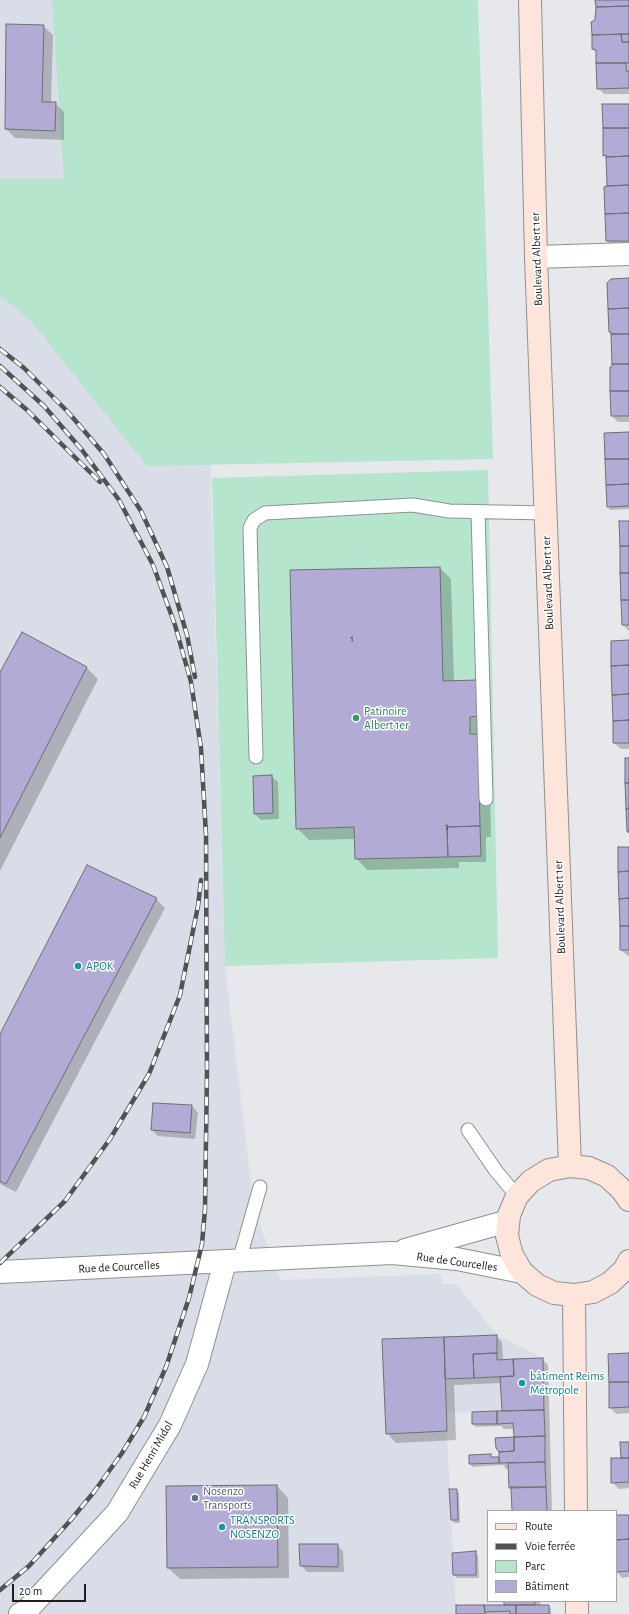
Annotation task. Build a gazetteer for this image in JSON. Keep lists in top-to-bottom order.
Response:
{
  "streets": {
    "main road": ["Boulevard Albert 1er"],
    "street": ["Rue de Courcelles", "Rue Henri Midol"]
  },
  "crossings": [
    ["Rue de Courcelles", "Rue Henri Midol"]
  ],
  "places": [
    "Patinoire Albert 1er",
    "APOK",
    "bâtiment Reims Métropole",
    "Nosenzo Transports",
    "TRANSPORTS NOSENZO"
  ],
  "house_numbers": ["1", "1"],
  "legend": [
    "Route",
    "Voie ferrée",
    "Parc",
    "Bâtiment"
  ],
  "scale_bar": "20 m"
}
